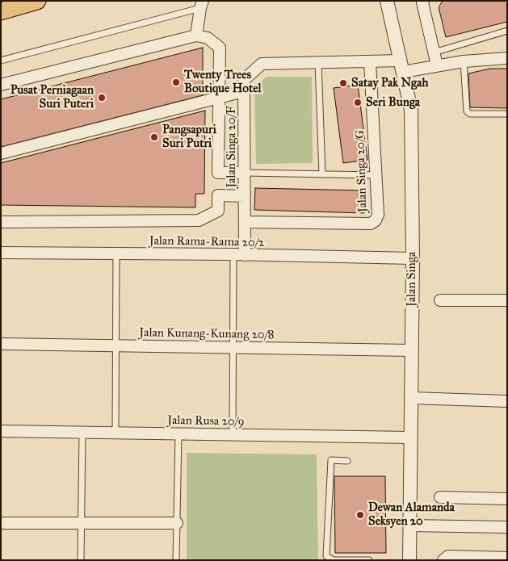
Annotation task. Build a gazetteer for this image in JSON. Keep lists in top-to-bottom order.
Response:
{
  "streets": {
    "street": [
      "Jalan Singa 20/F",
      "Jalan Singa 20/G",
      "Jalan Rama-Rama 20/2",
      "Jalan Singa",
      "Jalan Kunang-Kunang 20/8",
      "Jalan Rusa 20/9"
    ]
  },
  "crossings": [
    ["Jalan Singa 20/F", "Jalan Singa 20/G"],
    ["Jalan Singa 20/F", "Jalan Rama-Rama 20/2"],
    ["Jalan Singa 20/F", "Jalan Singa"],
    ["Jalan Rama-Rama 20/2", "Jalan Singa"],
    ["Jalan Singa", "Jalan Kunang-Kunang 20/8"],
    ["Jalan Singa", "Jalan Rusa 20/9"]
  ],
  "places": [
    "Twenty Trees Boutique Hotel",
    "Satay Pak Ngah",
    "Pusat Perniagaan Suri Puteri",
    "Seri Bunga",
    "Pangsapuri Suri Putri",
    "Dewan Alamanda Seksyen 20"
  ]
}
